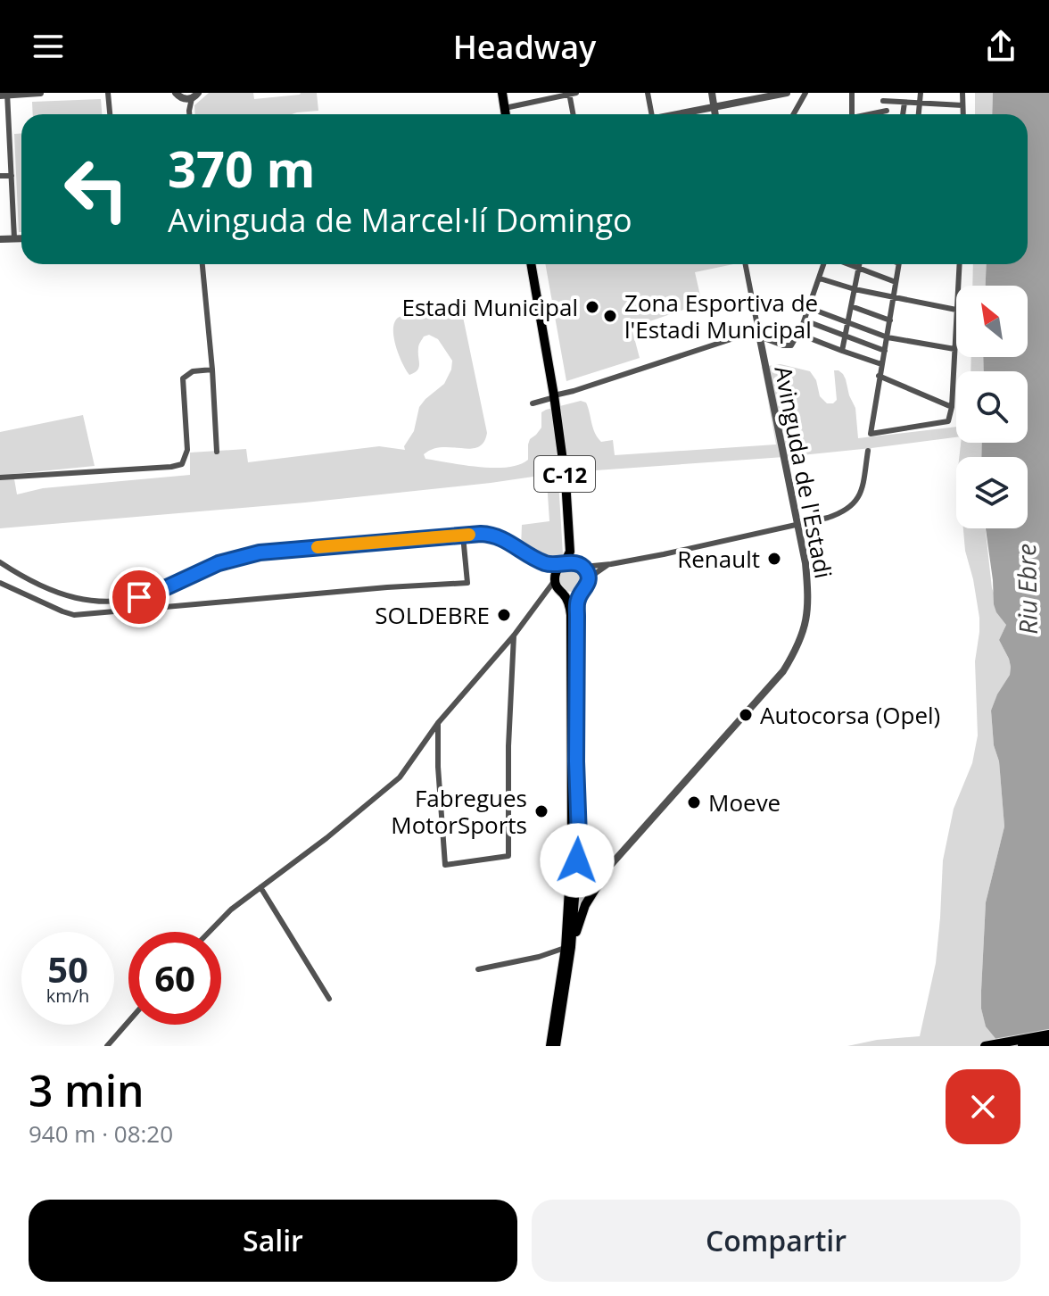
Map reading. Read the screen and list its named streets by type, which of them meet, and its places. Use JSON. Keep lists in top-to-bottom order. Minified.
{"streets":{"main road":["C-12"],"street":["Avinguda de l'Estadi"]},"water":["Riu Ebre"],"places":["Estadi Municipal","Zona Esportiva de l'Estadi Municipal","Renault","SOLDEBRE","Autocorsa (Opel)","Moeve","Fabregues MotorSports"],"north":"top left","page":{"header":"Headway","turn":["370 m","Avinguda de Marcel·lí Domingo"],"speed":"50 km/h","limit":"60","heading":["3 min","940 m · 08:20"],"buttons":["Salir","Compartir"]}}
